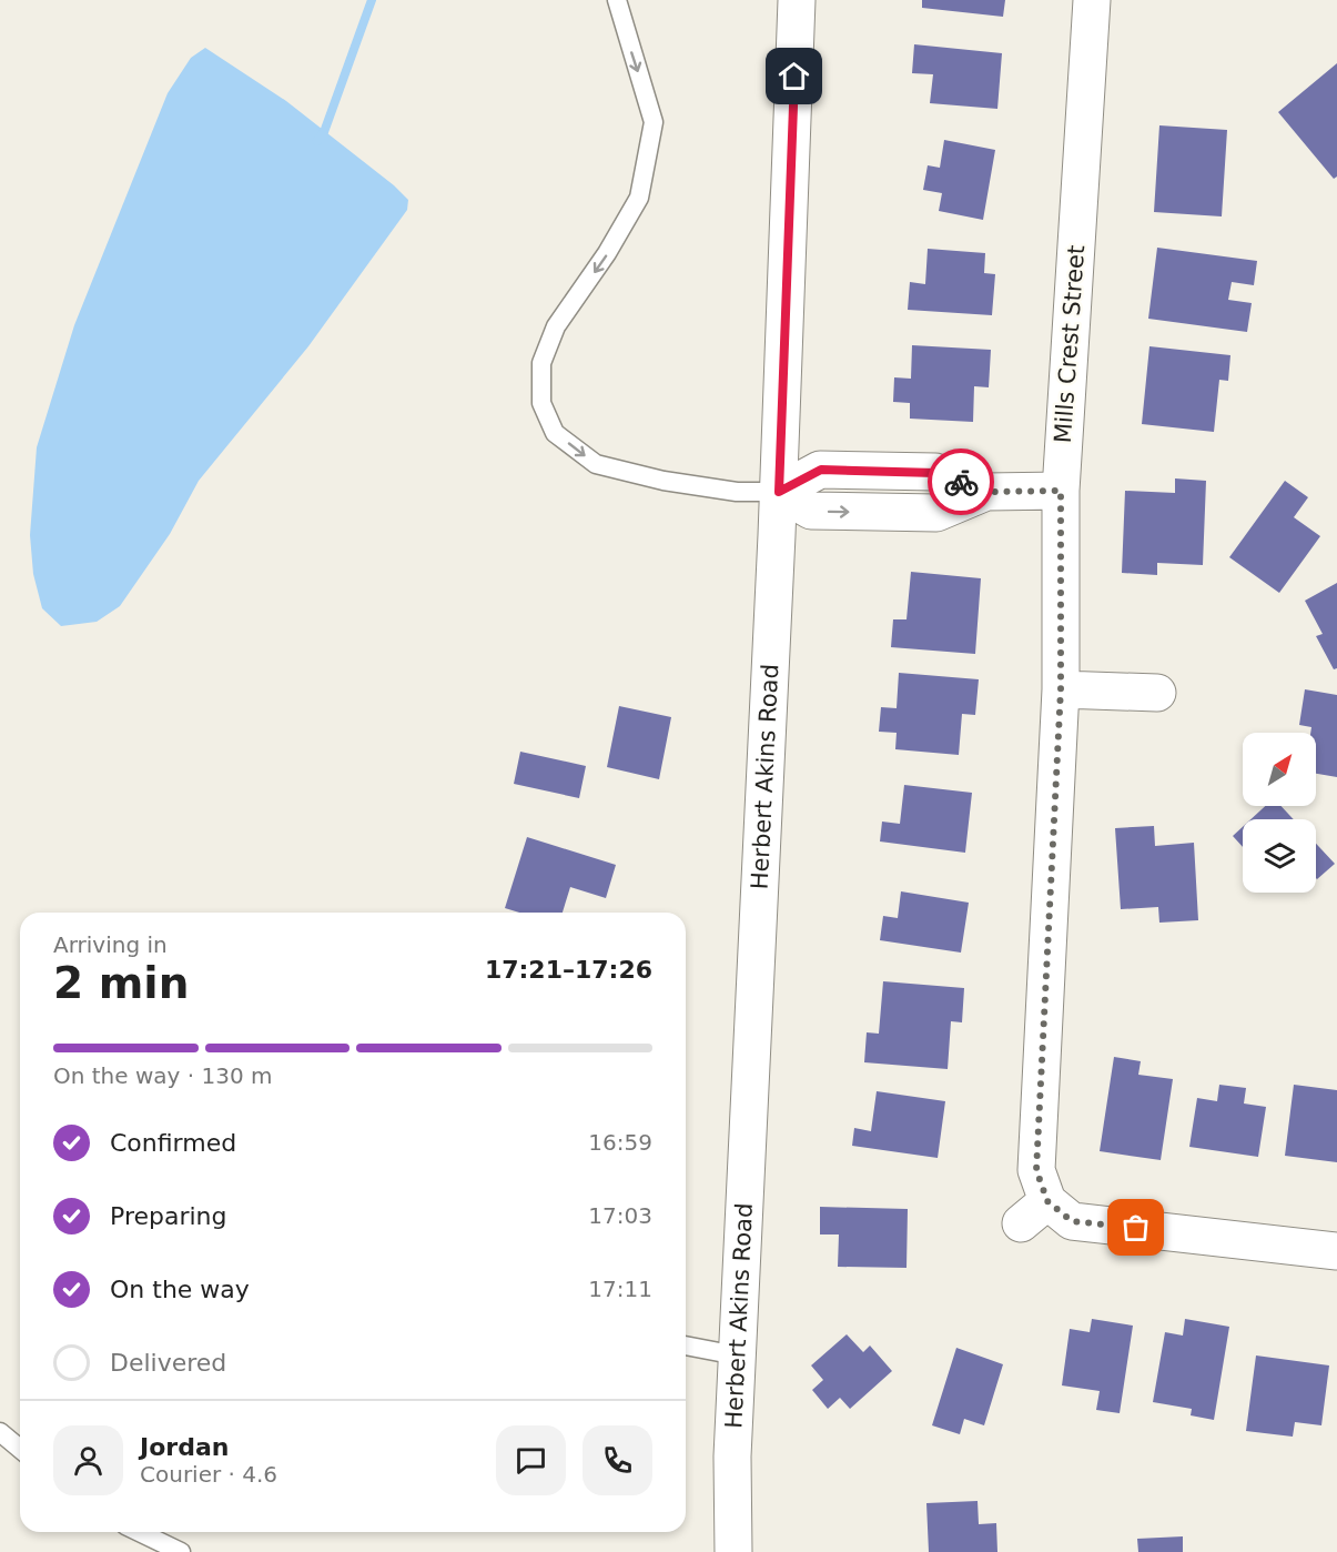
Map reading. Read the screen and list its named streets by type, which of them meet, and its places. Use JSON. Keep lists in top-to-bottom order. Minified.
{"streets":{"street":["Mills Crest Street","Herbert Akins Road"]},"north":"top right","page":{"heading":["2 min","Arriving in","17:21–17:26"],"panel":["Jordan","Courier · 4.6"],"bar":"On the way · 130 m","list":[["Confirmed","16:59"],["Preparing","17:03"],["On the way","17:11"],"Delivered"]}}
